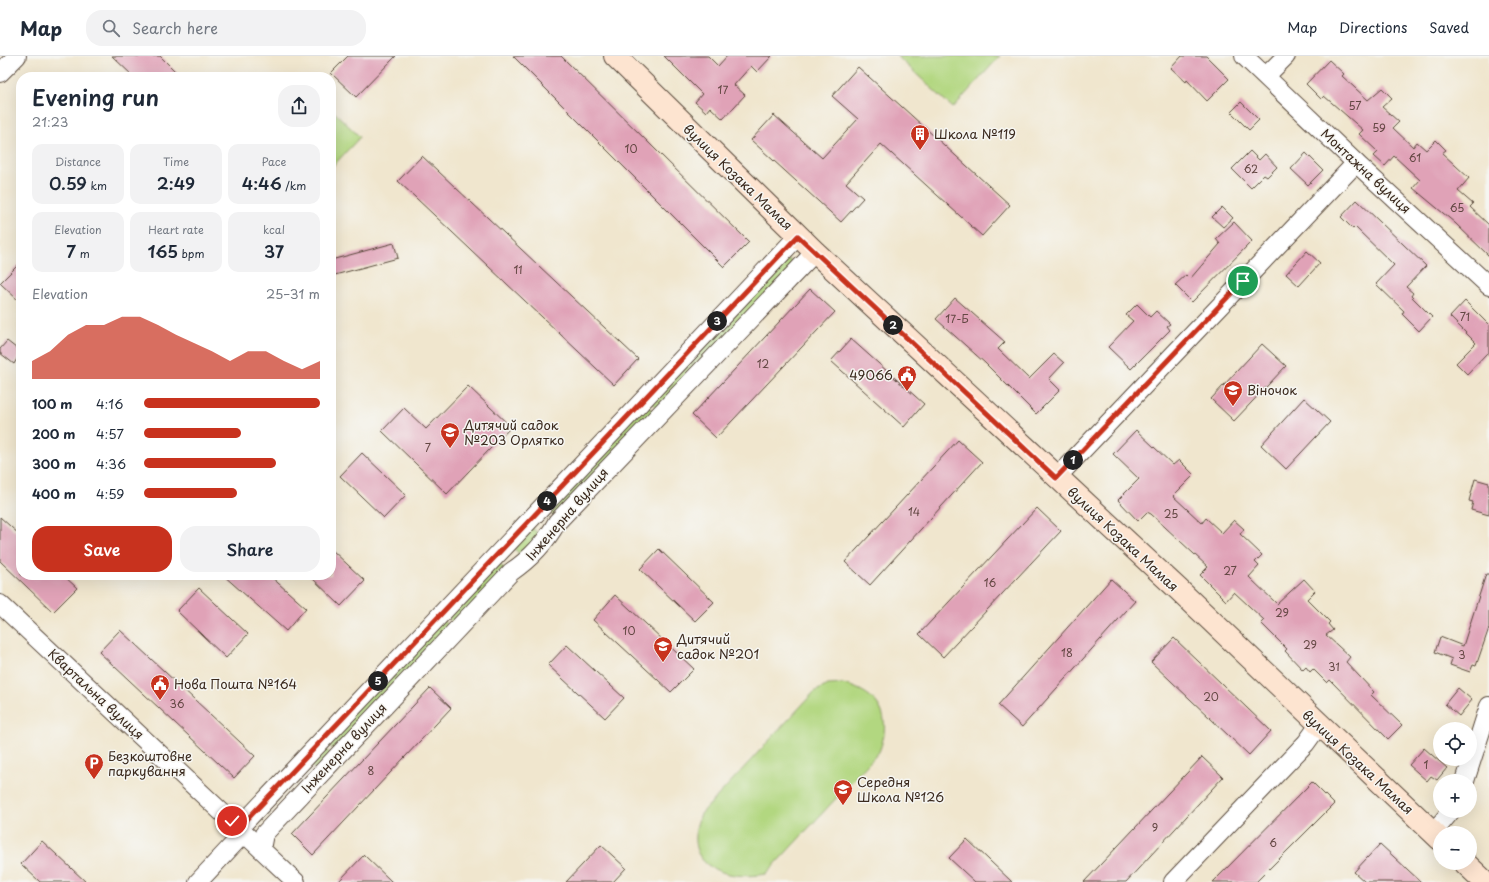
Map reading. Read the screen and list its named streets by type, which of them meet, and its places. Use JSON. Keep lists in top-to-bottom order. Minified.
{"streets":{"street":["Монтажна вулиця","вулиця Козака Мамая","Інженерна вулиця","Квартальна вулиця"]},"crossings":[["вулиця Козака Мамая","Інженерна вулиця"],["Інженерна вулиця","Квартальна вулиця"]],"places":{"building":["Школа №119"],"public building":["49066","Нова Пошта №164"],"school or university":["Віночок","Дитячий садок №203 Орлятко","Дитячий садок №201","Середня Школа №126"],"parking":["Безкоштовне паркування"]},"house_numbers":["17","57","59","10","61","62","65","11","71","17-Б","12","7","14","25","27","16","29","10","29","18","3","31","20","36","1","8","9","6"],"page":{"header":"Map","search":"Search here","nav":["Map","Directions","Saved"],"heading":["Evening run","21:23"],"stats":[["Distance","0.59 km"],["Time","2:49"],["Pace","4:46 /km"],["Elevation","7 m"],["Heart rate","165 bpm"],["kcal","37"]],"chart":["Elevation","25–31 m"],"pins":["3","2","1","4","5"],"list":[{"name":"100 m","note":"4:16"},{"name":"200 m","note":"4:57"},{"name":"300 m","note":"4:36"},{"name":"400 m","note":"4:59"}],"buttons":["Save","Share"],"map_buttons":["+","−"]}}
